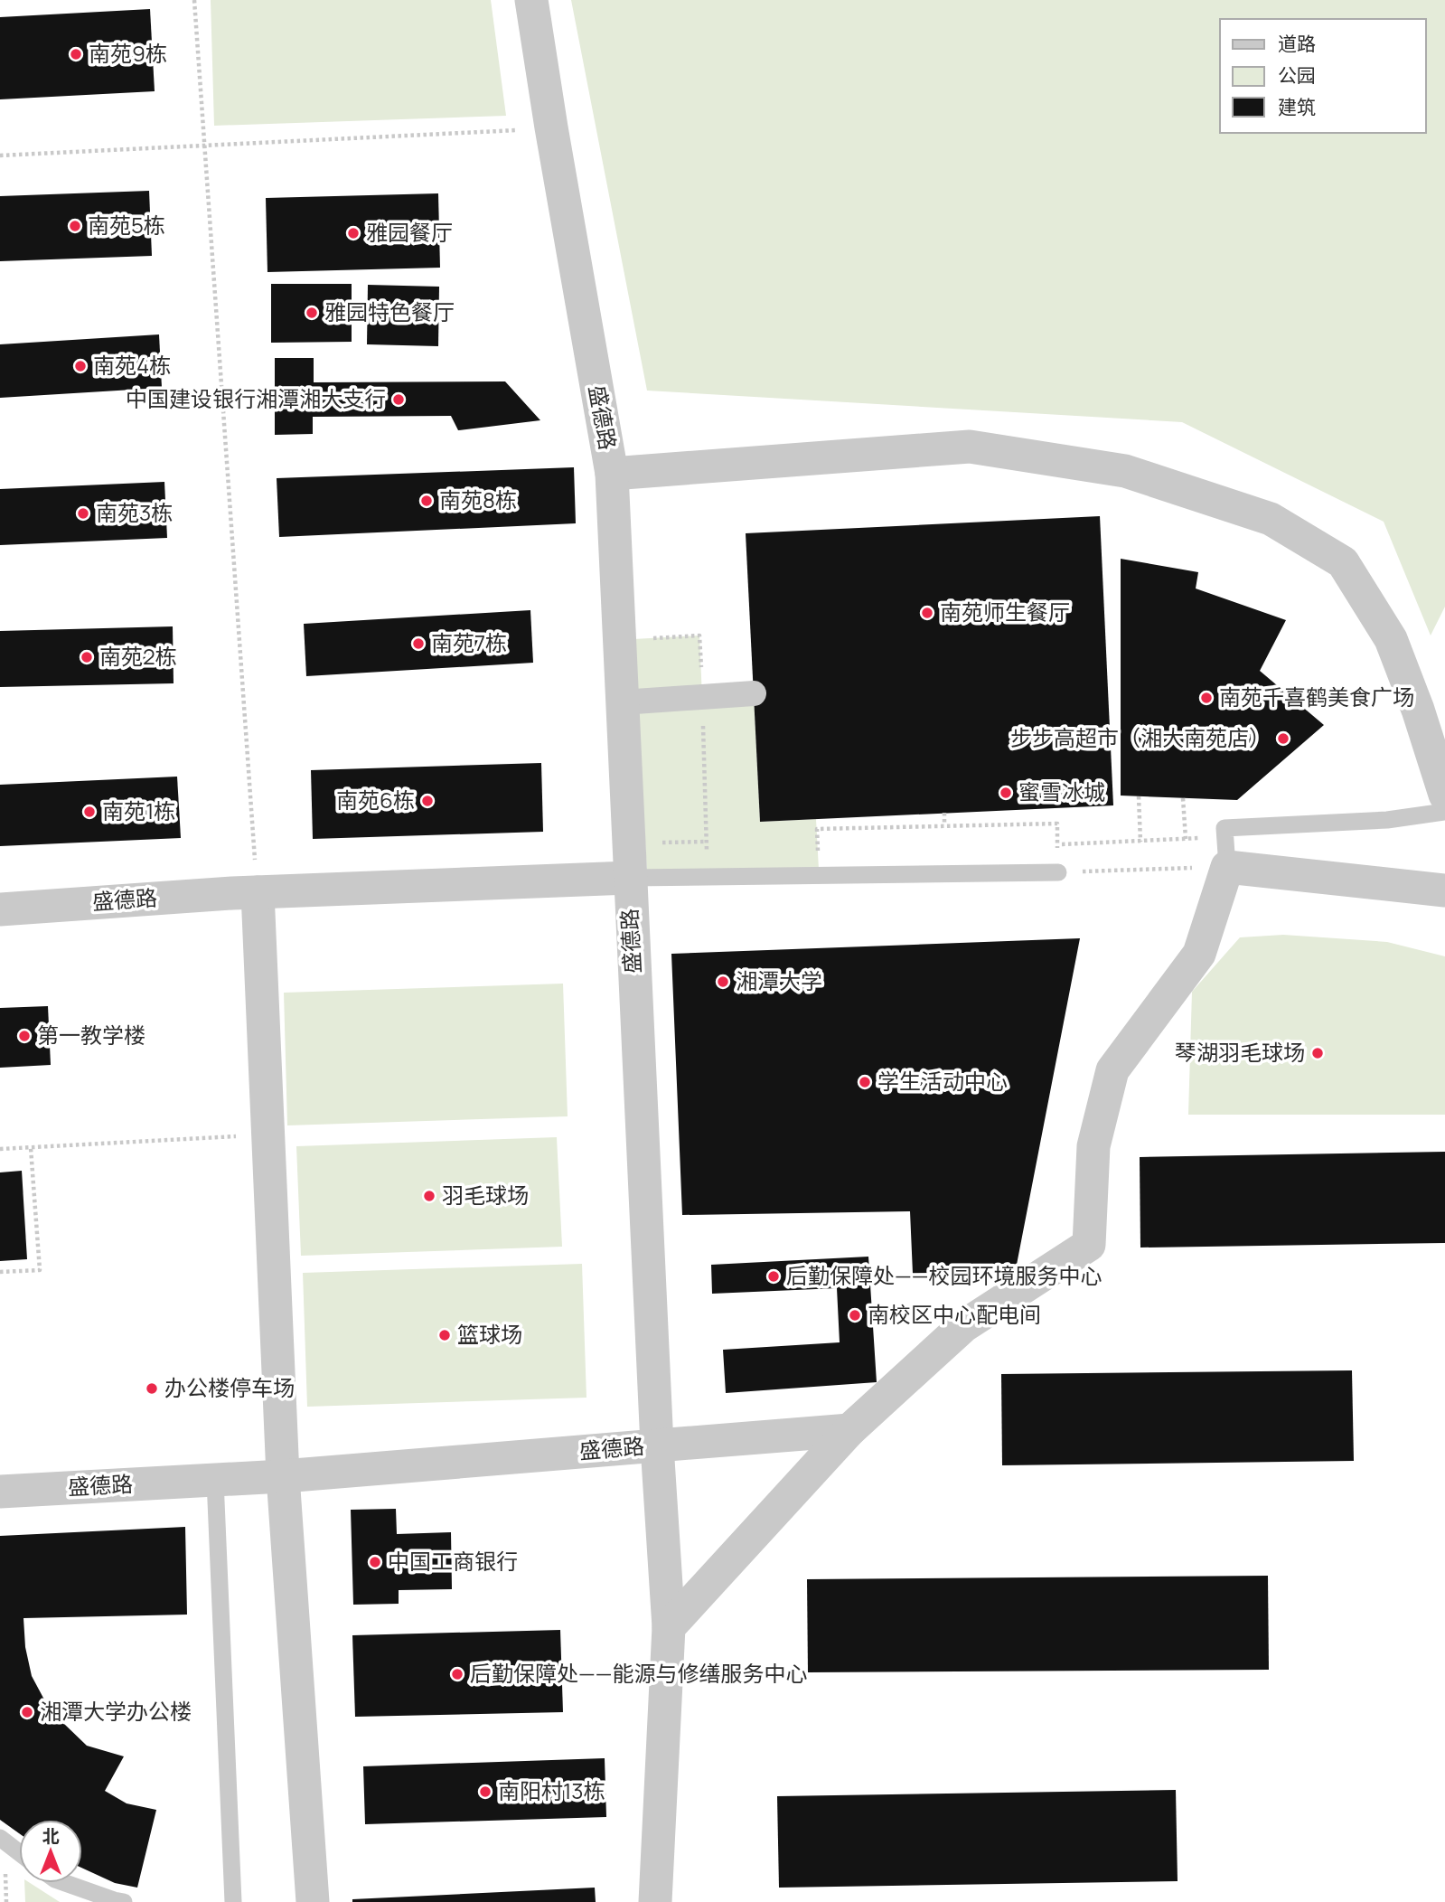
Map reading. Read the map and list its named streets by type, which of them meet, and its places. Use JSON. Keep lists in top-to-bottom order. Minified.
{"streets":{"street":["盛德路"]},"places":["南苑9栋","南苑5栋","雅园餐厅","雅园特色餐厅","南苑4栋","中国建设银行湘潭湘大支行","南苑8栋","南苑3栋","南苑师生餐厅","南苑7栋","南苑2栋","南苑千喜鹤美食广场","步步高超市（湘大南苑店）","蜜雪冰城","南苑6栋","南苑1栋","湘潭大学","第一教学楼","琴湖羽毛球场","学生活动中心","羽毛球场","后勤保障处——校园环境服务中心","南校区中心配电间","篮球场","办公楼停车场","中国工商银行","后勤保障处——能源与修缮服务中心","湘潭大学办公楼","南阳村13栋"],"legend":["道路","公园","建筑"],"north":"top"}
